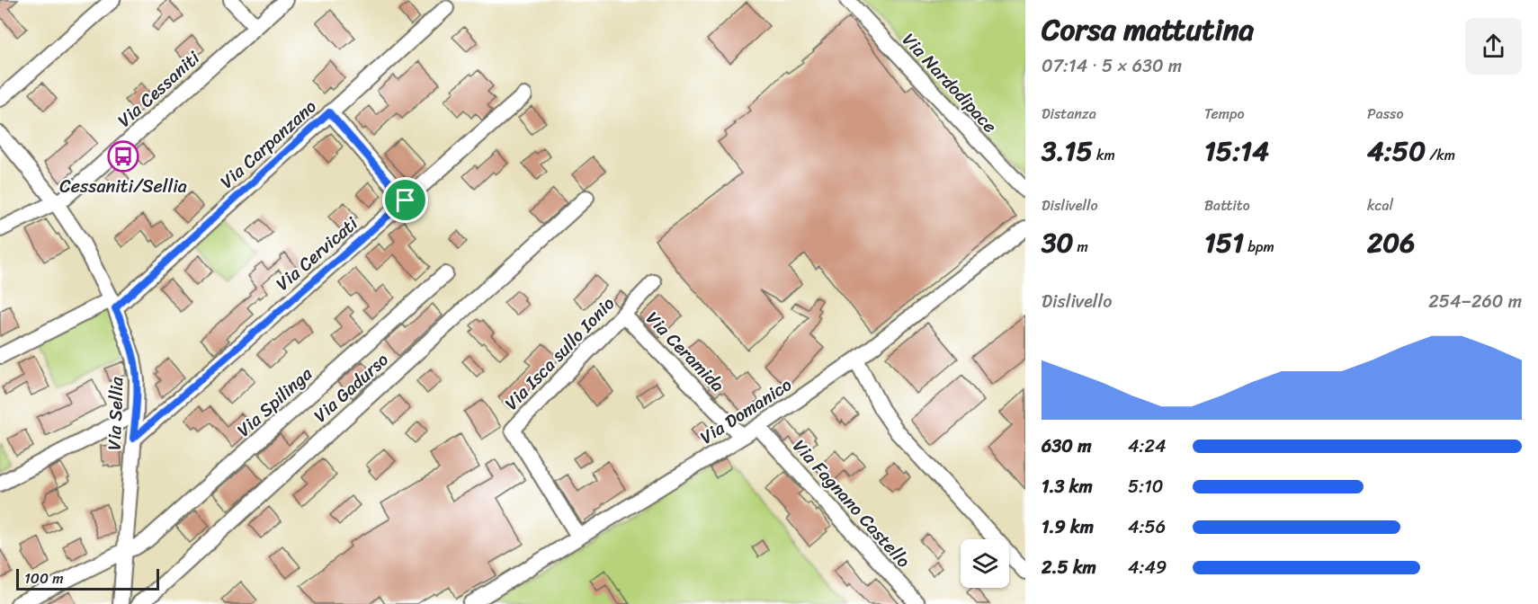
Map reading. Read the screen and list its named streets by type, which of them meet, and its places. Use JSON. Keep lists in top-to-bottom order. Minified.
{"streets":{"street":["Via Nardodipace","Via Cessaniti","Via Carpanzano","Via Cervicati","Via Ceramida","Via Isca sullo Ionio","Via Gadurso","Via Spilinga","Via Domanico","Via Sellia","Via Fagnano Castello"]},"crossings":[["Via Cessaniti","Via Sellia"],["Via Carpanzano","Via Sellia"],["Via Cervicati","Via Sellia"],["Via Ceramida","Via Isca sullo Ionio"],["Via Ceramida","Via Domanico"],["Via Isca sullo Ionio","Via Domanico"],["Via Spilinga","Via Sellia"],["Via Domanico","Via Fagnano Castello"]],"places":{"bus stop":["Cessaniti/Sellia"]},"scale_bar":"100 m","page":{"heading":["Corsa mattutina","07:14 · 5 × 630 m"],"stats":[["Distanza","3.15 km"],["Tempo","15:14"],["Passo","4:50 /km"],["Dislivello","30 m"],["Battito","151 bpm"],["kcal","206"]],"chart":["Dislivello","254–260 m"],"list":[{"name":"630 m","note":"4:24"},{"name":"1.3 km","note":"5:10"},{"name":"1.9 km","note":"4:56"},{"name":"2.5 km","note":"4:49"}],"scale":"100 m"}}
